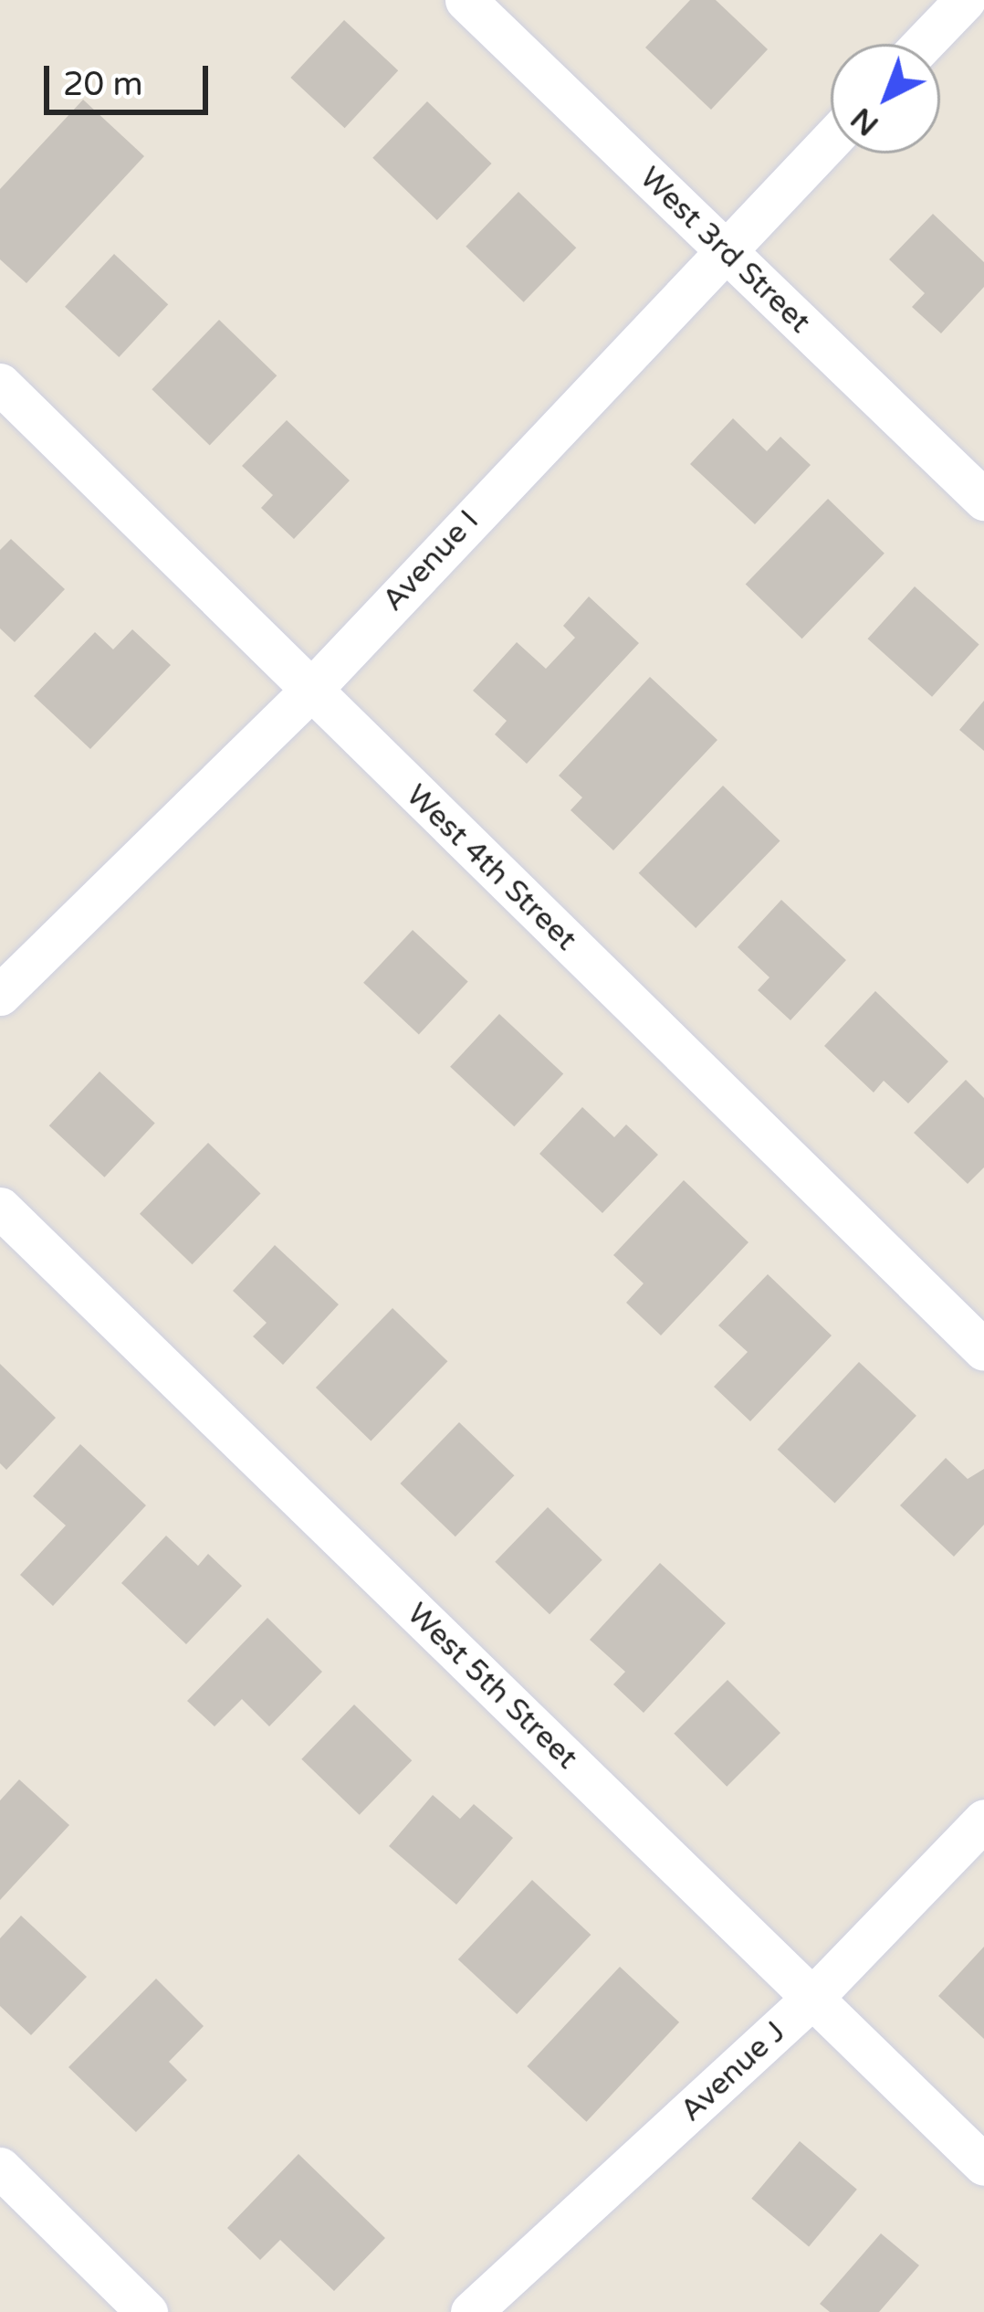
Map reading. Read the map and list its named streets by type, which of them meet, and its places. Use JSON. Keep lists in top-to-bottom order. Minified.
{"streets":{"street":["West 3rd Street","Avenue I","West 4th Street","West 5th Street","Avenue J"]},"crossings":[["West 3rd Street","Avenue I"],["Avenue I","West 4th Street"],["West 5th Street","Avenue J"]],"scale_bar":"20 m","north":"bottom left"}
